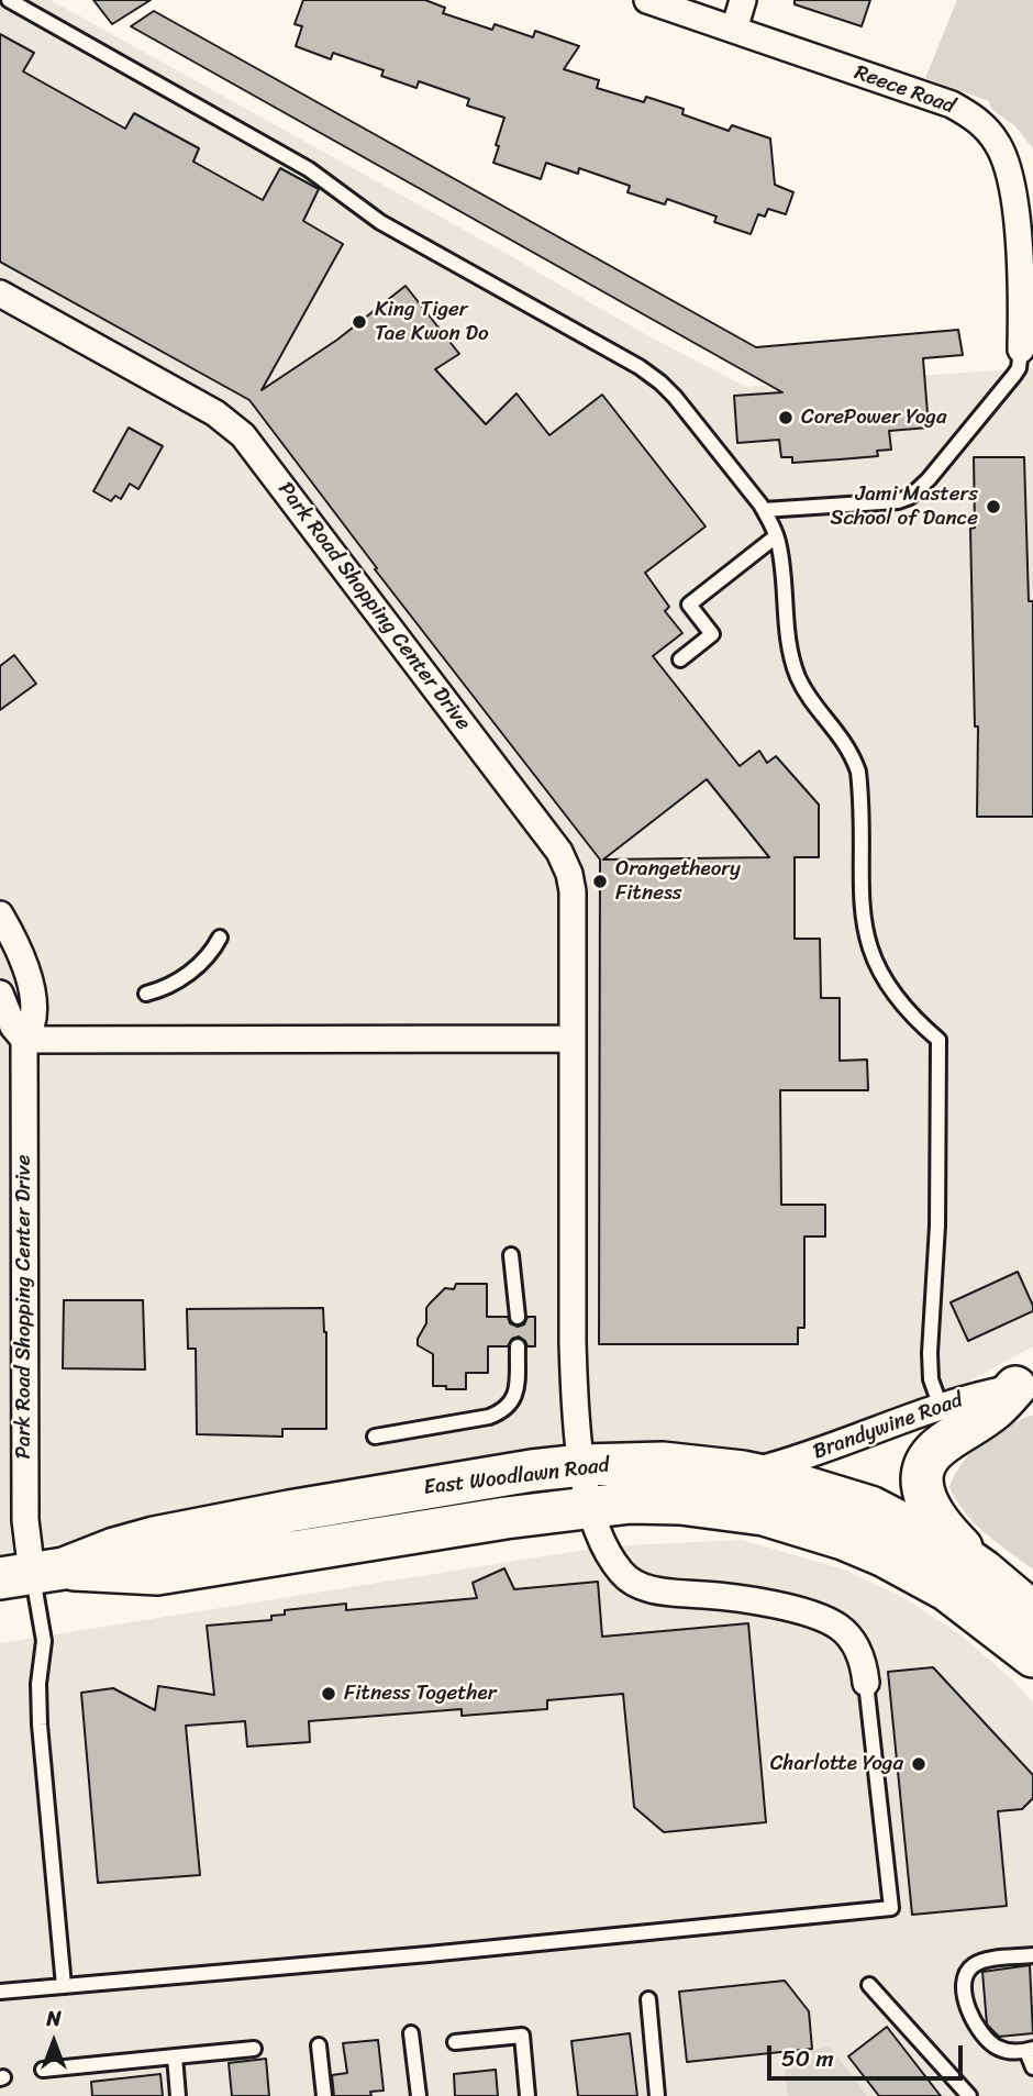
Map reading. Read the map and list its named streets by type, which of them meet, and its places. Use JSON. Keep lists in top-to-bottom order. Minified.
{"streets":{"main road":["East Woodlawn Road"],"street":["Reece Road","Park Road Shopping Center Drive","Brandywine Road"]},"crossings":[["Park Road Shopping Center Drive","East Woodlawn Road"],["Brandywine Road","East Woodlawn Road"]],"places":["King Tiger Tae Kwon Do","CorePower Yoga","Jami Masters School of Dance","Orangetheory Fitness","Fitness Together","Charlotte Yoga"],"scale_bar":"50 m","north":"top"}
